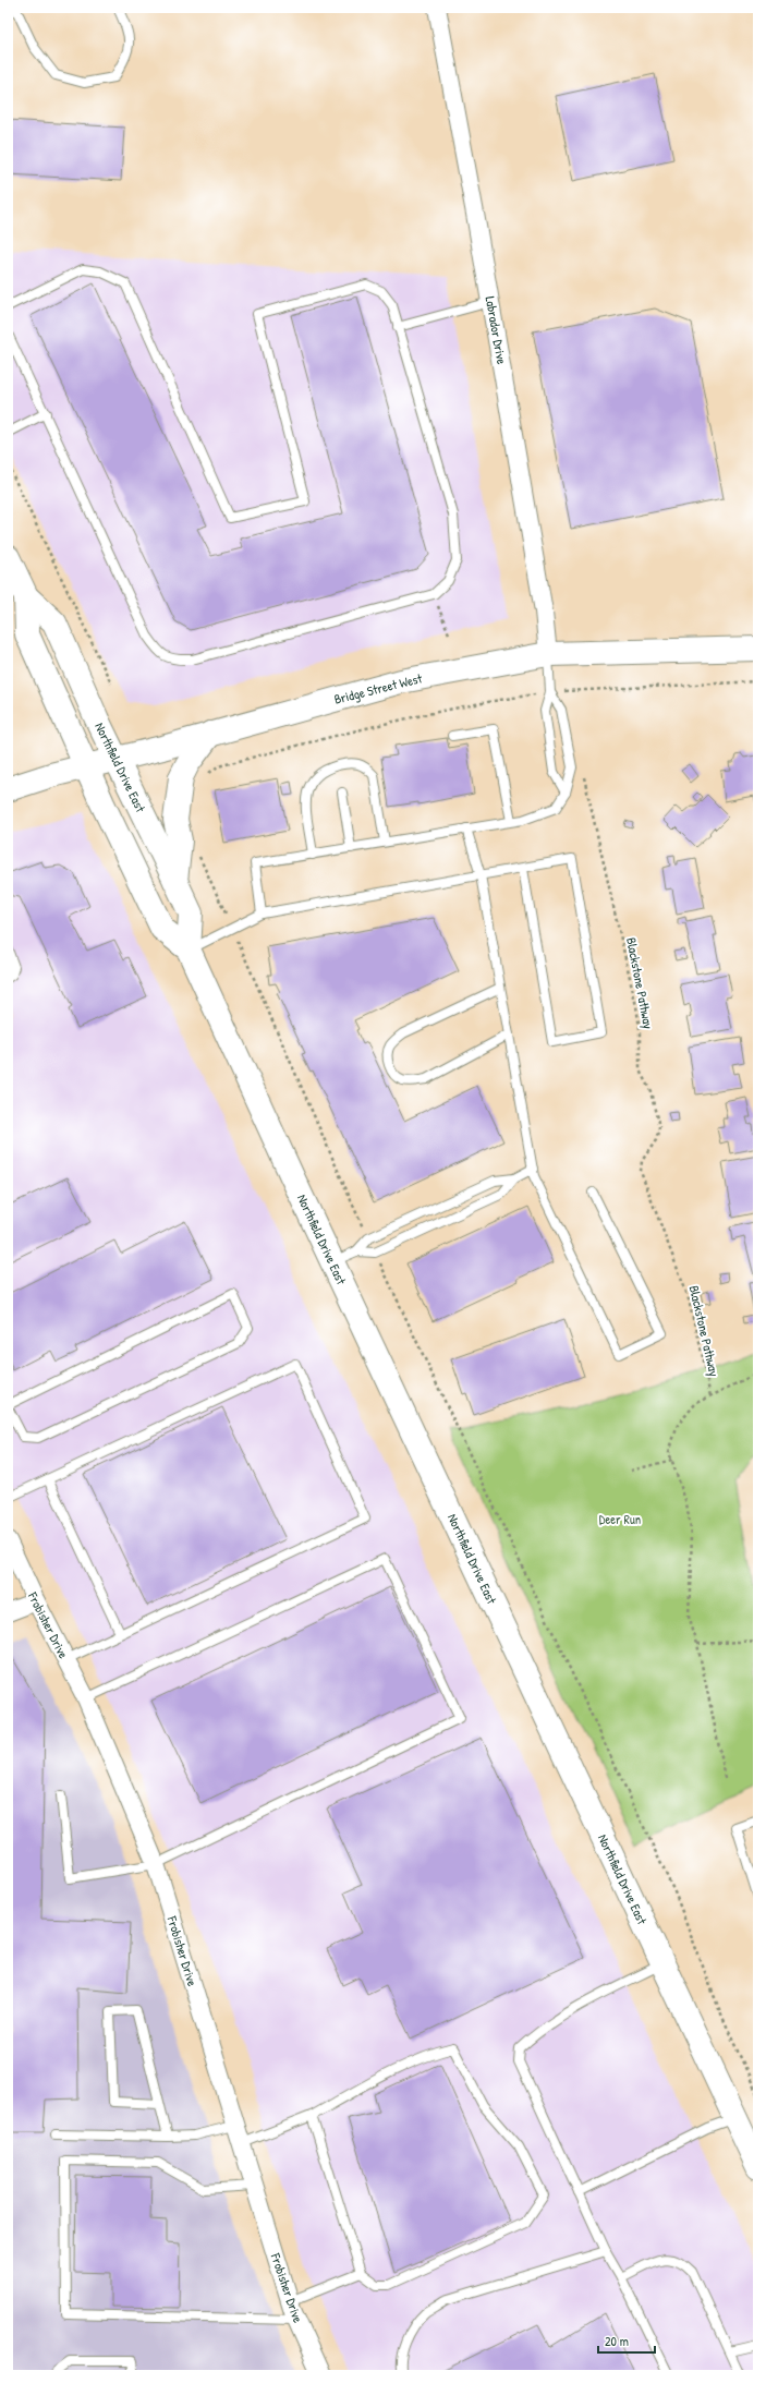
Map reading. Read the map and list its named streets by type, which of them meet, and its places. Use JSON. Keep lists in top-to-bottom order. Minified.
{"streets":{"main road":["Bridge Street West","Northfield Drive East"],"street":["Labrador Drive","Frobisher Drive"],"path":["Blackstone Pathway"]},"crossings":[["Labrador Drive","Bridge Street West"],["Bridge Street West","Northfield Drive East"]],"parks":["Deer Run"],"scale_bar":"20 m"}
